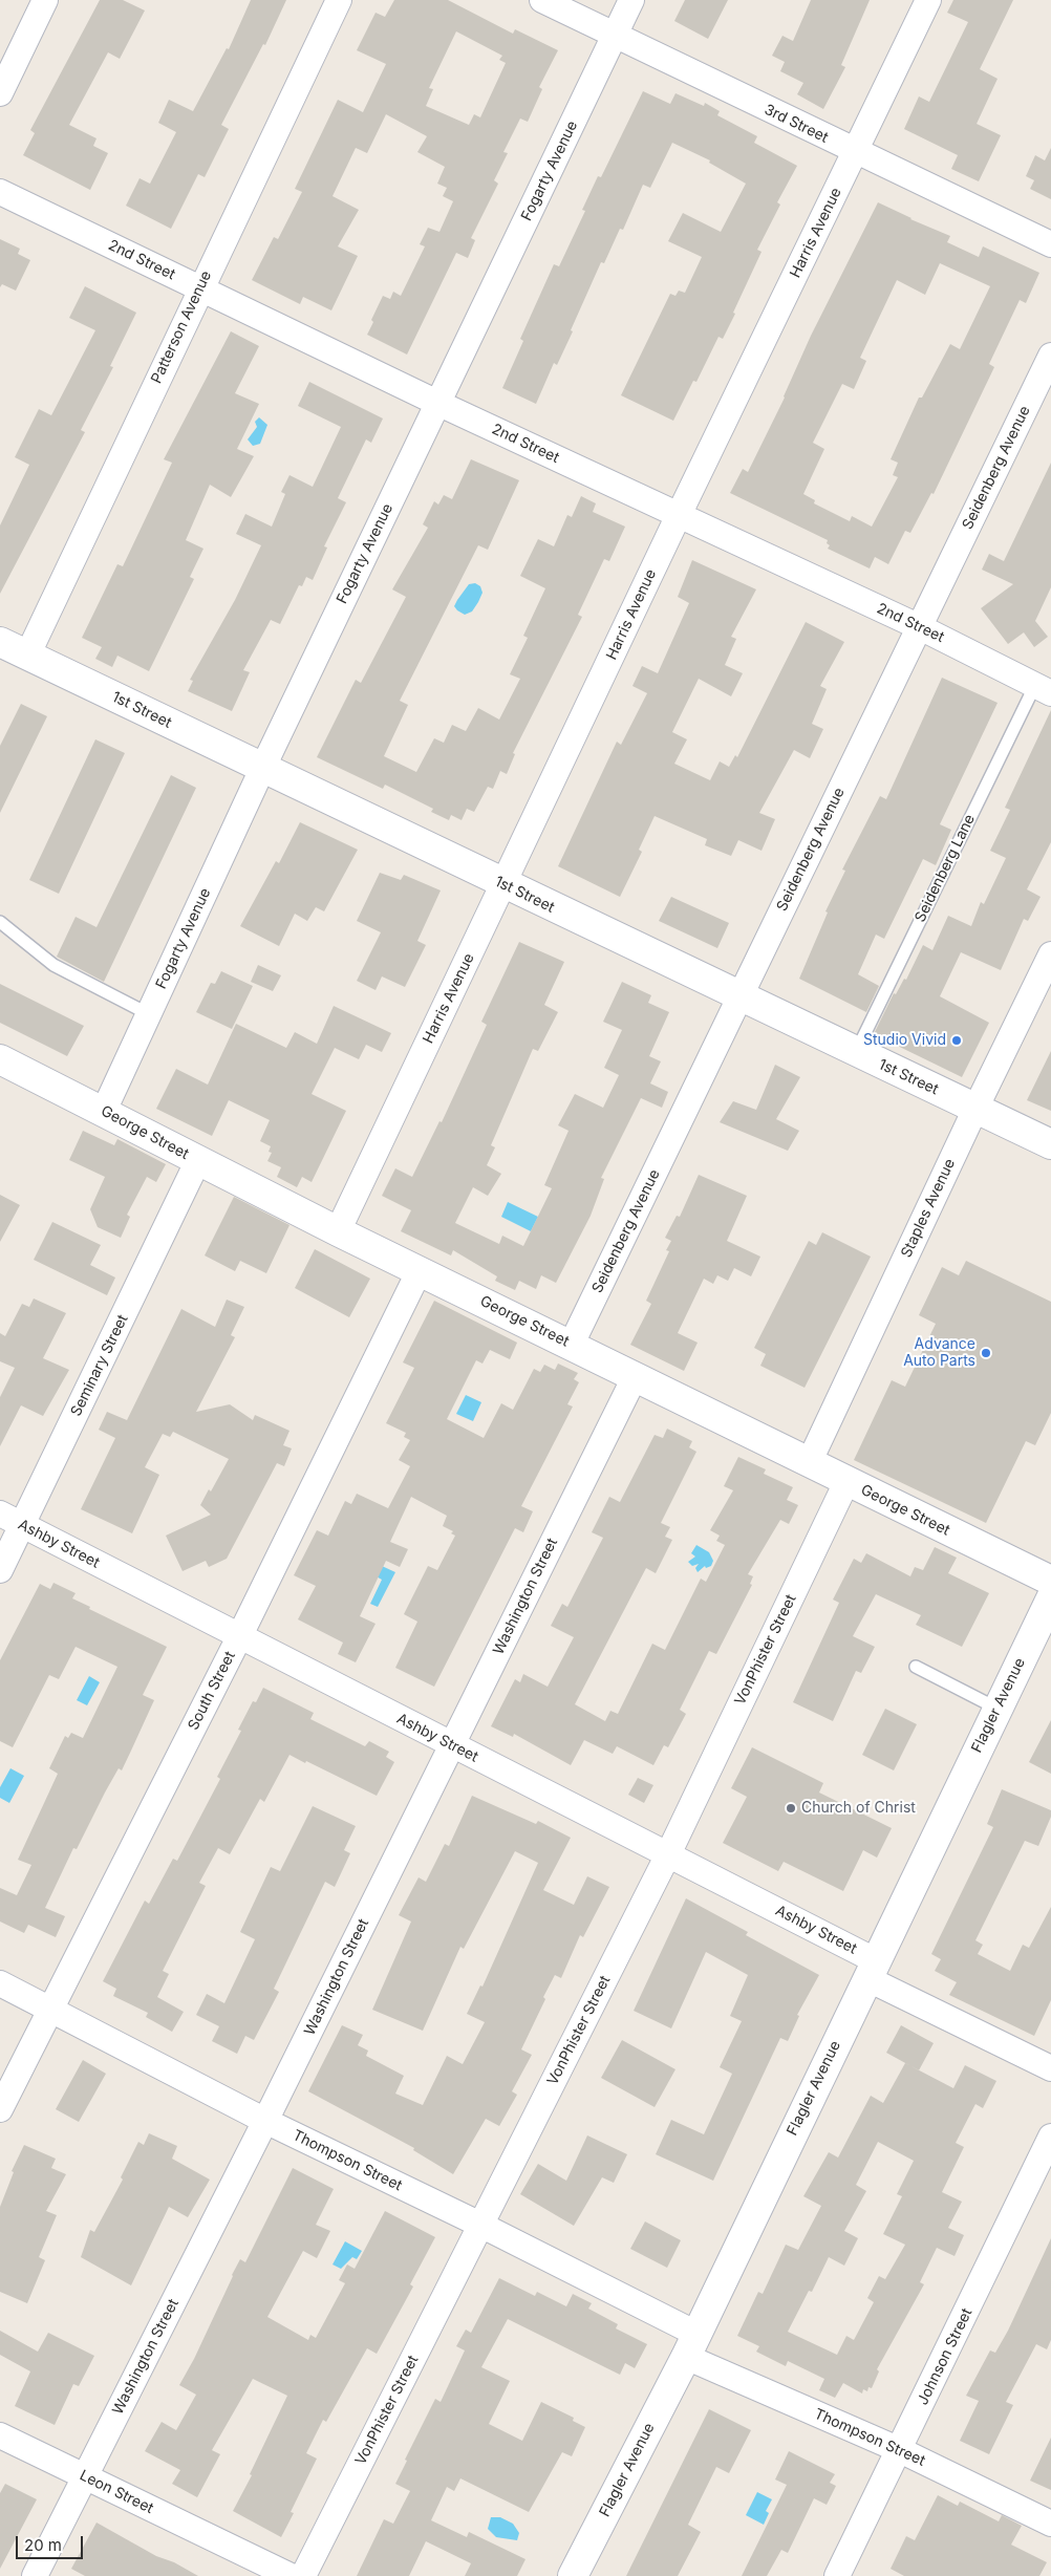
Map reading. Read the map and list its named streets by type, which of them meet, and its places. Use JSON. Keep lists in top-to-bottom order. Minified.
{"streets":{"street":["3rd Street","Fogarty Avenue","Harris Avenue","2nd Street","Patterson Avenue","Seidenberg Avenue","1st Street","George Street","Staples Avenue","Seminary Street","Ashby Street","Washington Street","VonPhister Street","South Street","Flagler Avenue","Thompson Street","Johnson Street","Leon Street"],"lane":["Seidenberg Lane"]},"crossings":[["3rd Street","Fogarty Avenue"],["3rd Street","Harris Avenue"],["Fogarty Avenue","2nd Street"],["Fogarty Avenue","1st Street"],["Fogarty Avenue","George Street"],["Harris Avenue","2nd Street"],["Harris Avenue","1st Street"],["Harris Avenue","George Street"],["2nd Street","Patterson Avenue"],["2nd Street","Seidenberg Avenue"],["2nd Street","Seidenberg Lane"],["Patterson Avenue","1st Street"],["Seidenberg Avenue","1st Street"],["Seidenberg Avenue","George Street"],["1st Street","Seidenberg Lane"],["1st Street","Staples Avenue"],["George Street","Staples Avenue"],["George Street","Seminary Street"],["George Street","Washington Street"],["George Street","VonPhister Street"],["George Street","South Street"],["George Street","Flagler Avenue"],["Seminary Street","Ashby Street"],["Ashby Street","Washington Street"],["Ashby Street","VonPhister Street"],["Ashby Street","South Street"],["Ashby Street","Flagler Avenue"],["Washington Street","Thompson Street"],["Washington Street","Leon Street"],["VonPhister Street","Thompson Street"],["South Street","Thompson Street"],["Flagler Avenue","Thompson Street"],["Thompson Street","Johnson Street"]],"places":["Studio Vivid","Advance Auto Parts","Church of Christ"],"scale_bar":"20 m"}
